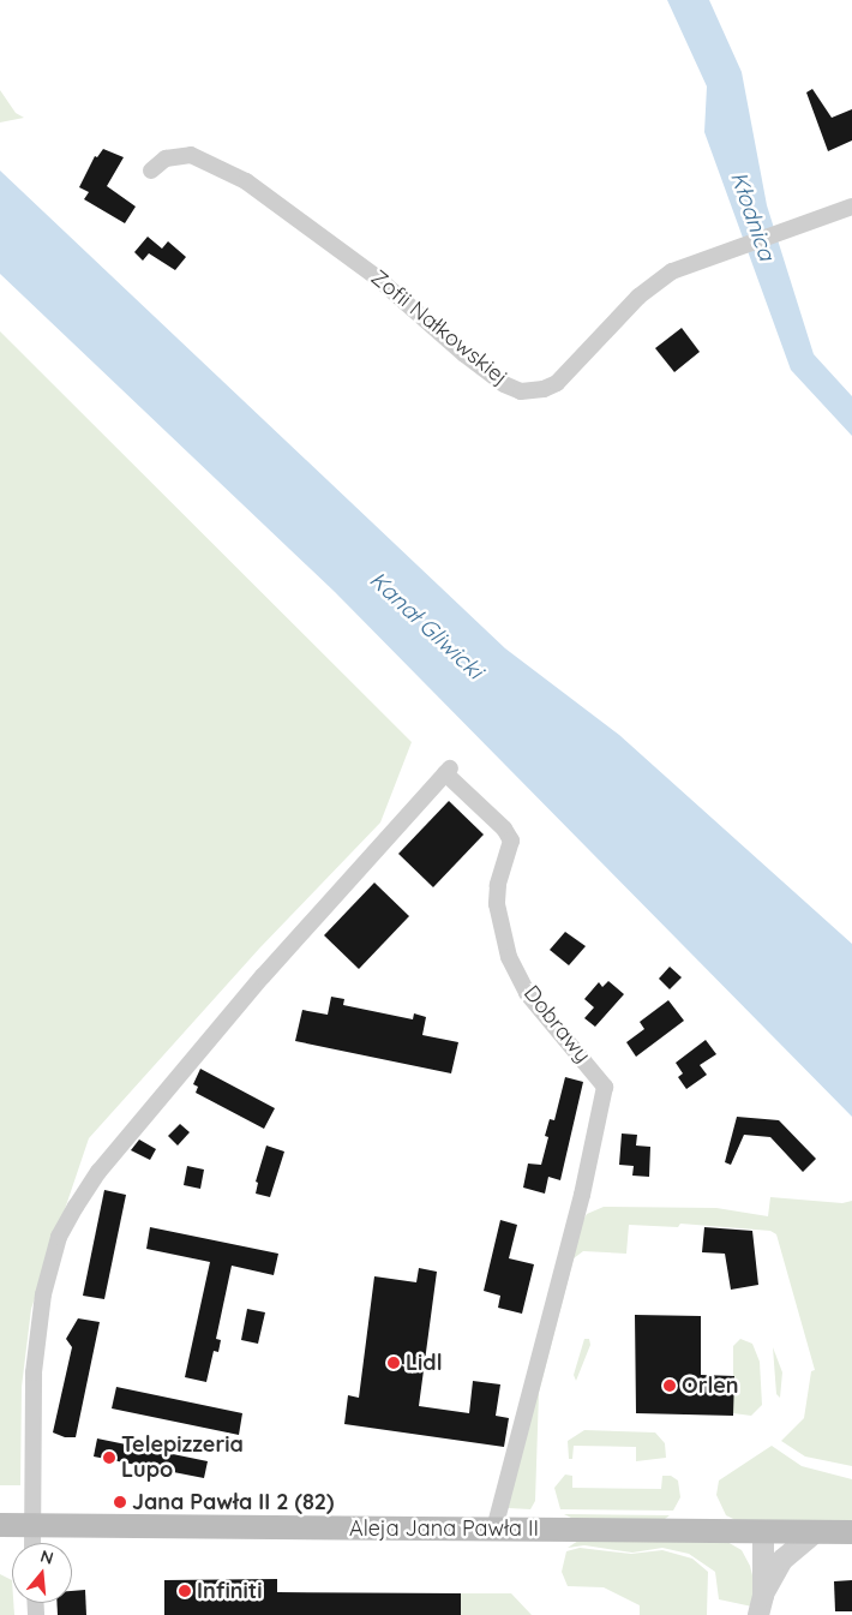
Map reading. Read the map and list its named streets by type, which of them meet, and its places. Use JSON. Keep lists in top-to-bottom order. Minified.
{"streets":{"main road":["Aleja Jana Pawła II"],"street":["Zofii Nałkowskiej","Dobrawy"]},"crossings":[["Dobrawy","Aleja Jana Pawła II"]],"water":["Kłodnica","Kanał Gliwicki"],"places":["Lidl","Orlen","Telepizzeria Lupo","Jana Pawła II 2 (82)","Infiniti"],"north":"top"}
